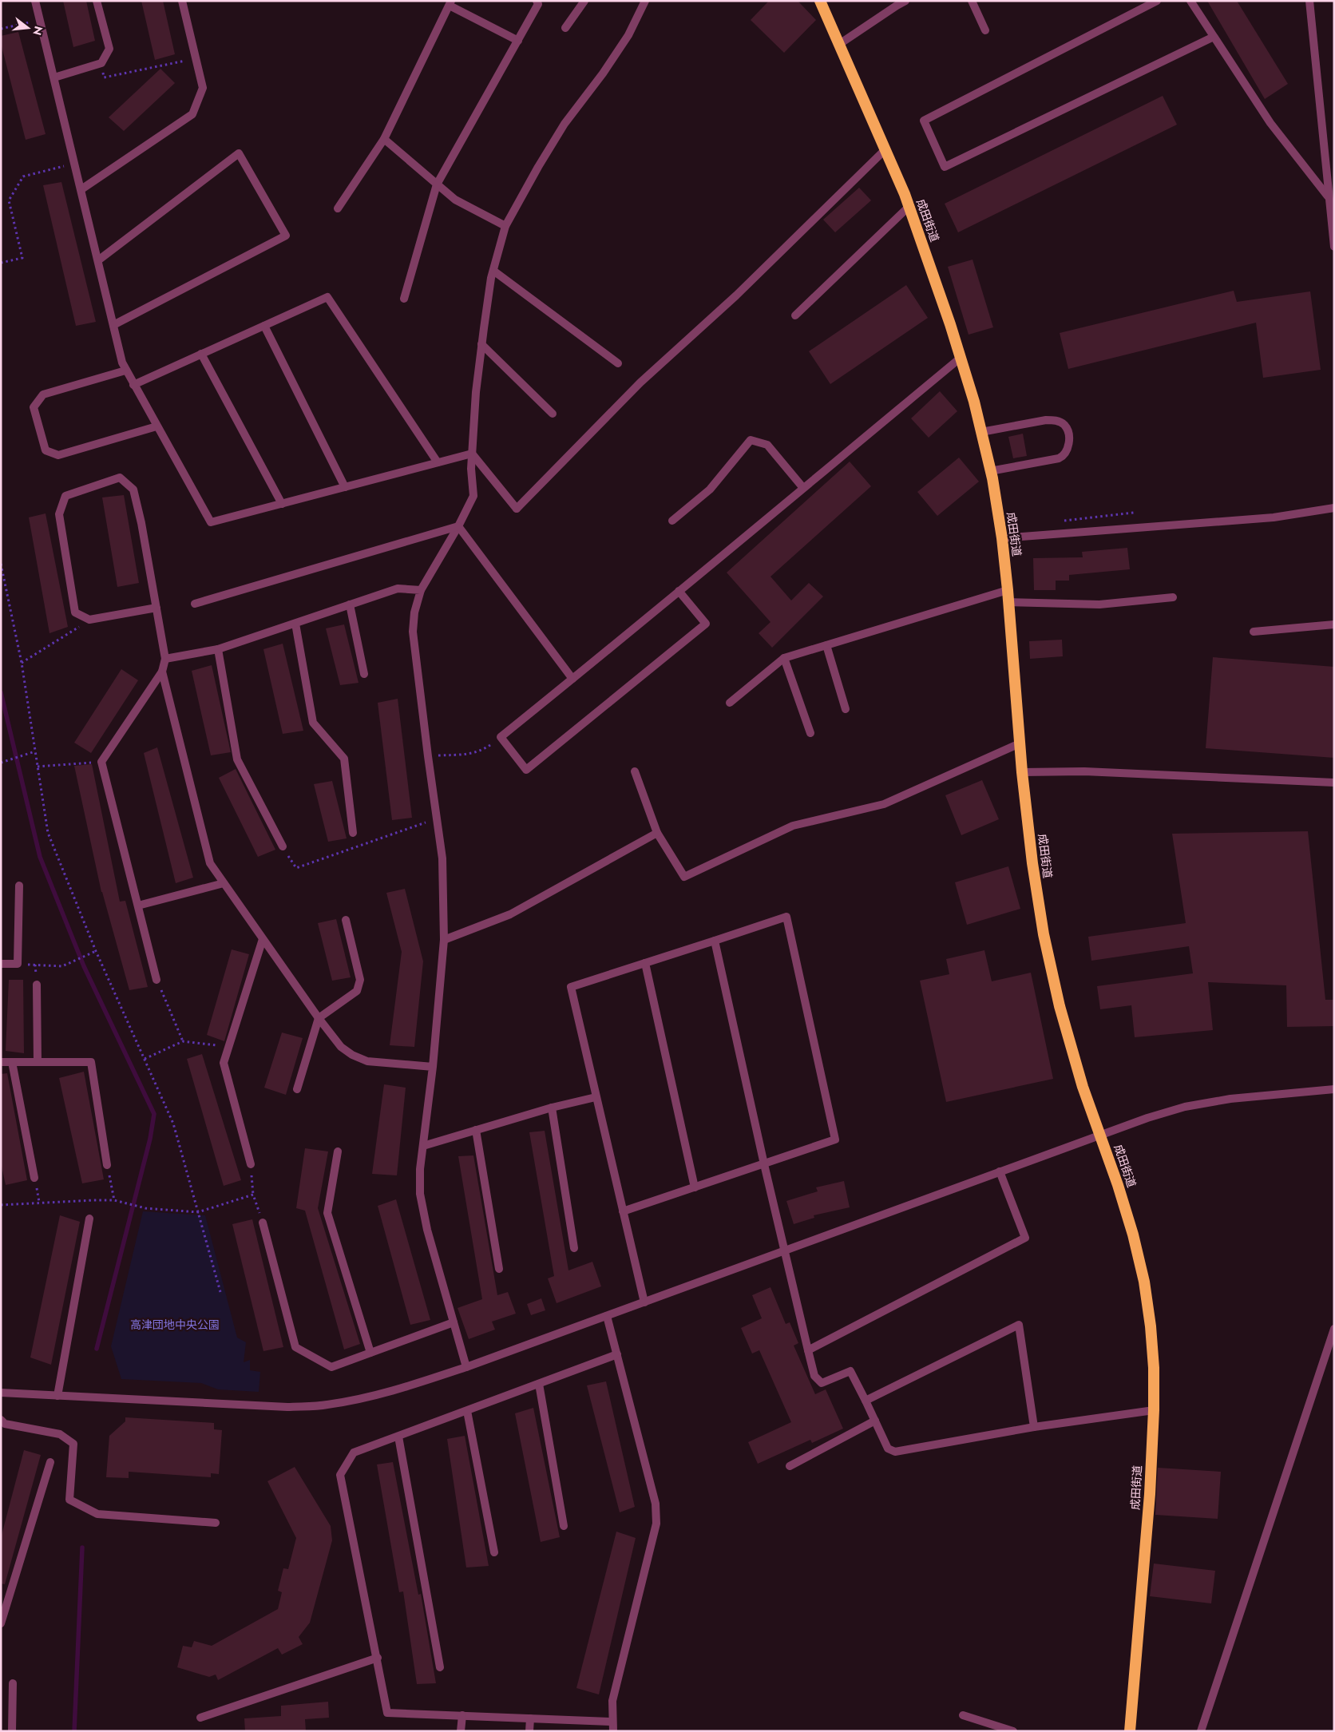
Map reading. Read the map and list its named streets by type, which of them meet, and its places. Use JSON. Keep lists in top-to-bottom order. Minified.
{"streets":{"highway":["成田街道"]},"parks":["高津団地中央公園"],"north":"right"}
